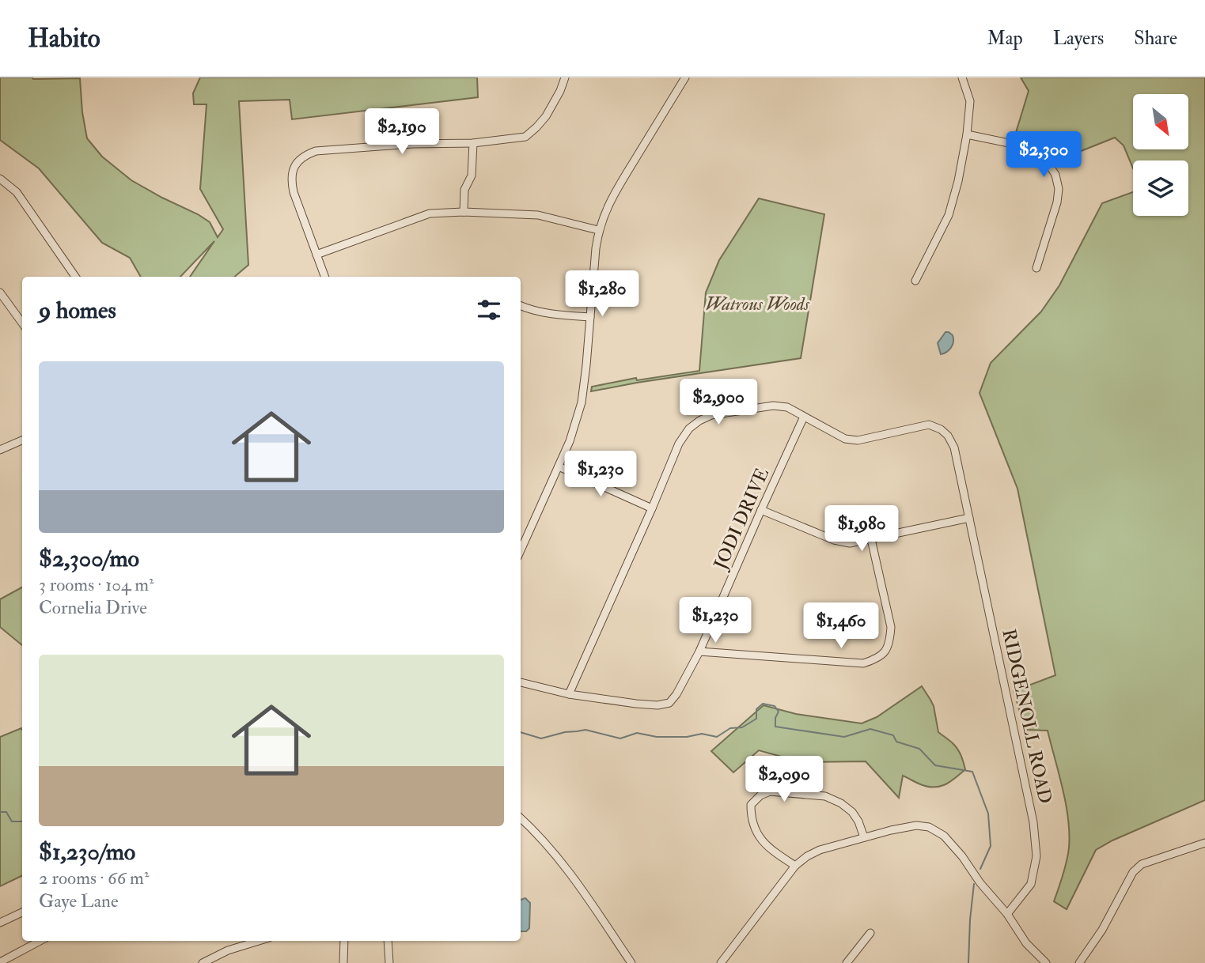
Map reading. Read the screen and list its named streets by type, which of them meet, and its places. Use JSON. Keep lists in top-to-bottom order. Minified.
{"streets":{"street":["JODI DRIVE","RIDGENOLL ROAD"]},"crossings":[["JODI DRIVE","RIDGENOLL ROAD"]],"parks":["Watrous Woods"],"north":"bottom right","page":{"header":"Habito","nav":["Map","Layers","Share"],"price":["$2,190","$2,300","$1,280","$2,900","$1,230","$1,980","$1,230","$1,460","$2,090"],"heading":"9 homes","list":[{"name":"$2,300/mo","note":"3 rooms · 104 m² · Cornelia Drive"},{"name":"$1,230/mo","note":"2 rooms · 66 m² · Gaye Lane"}]}}
